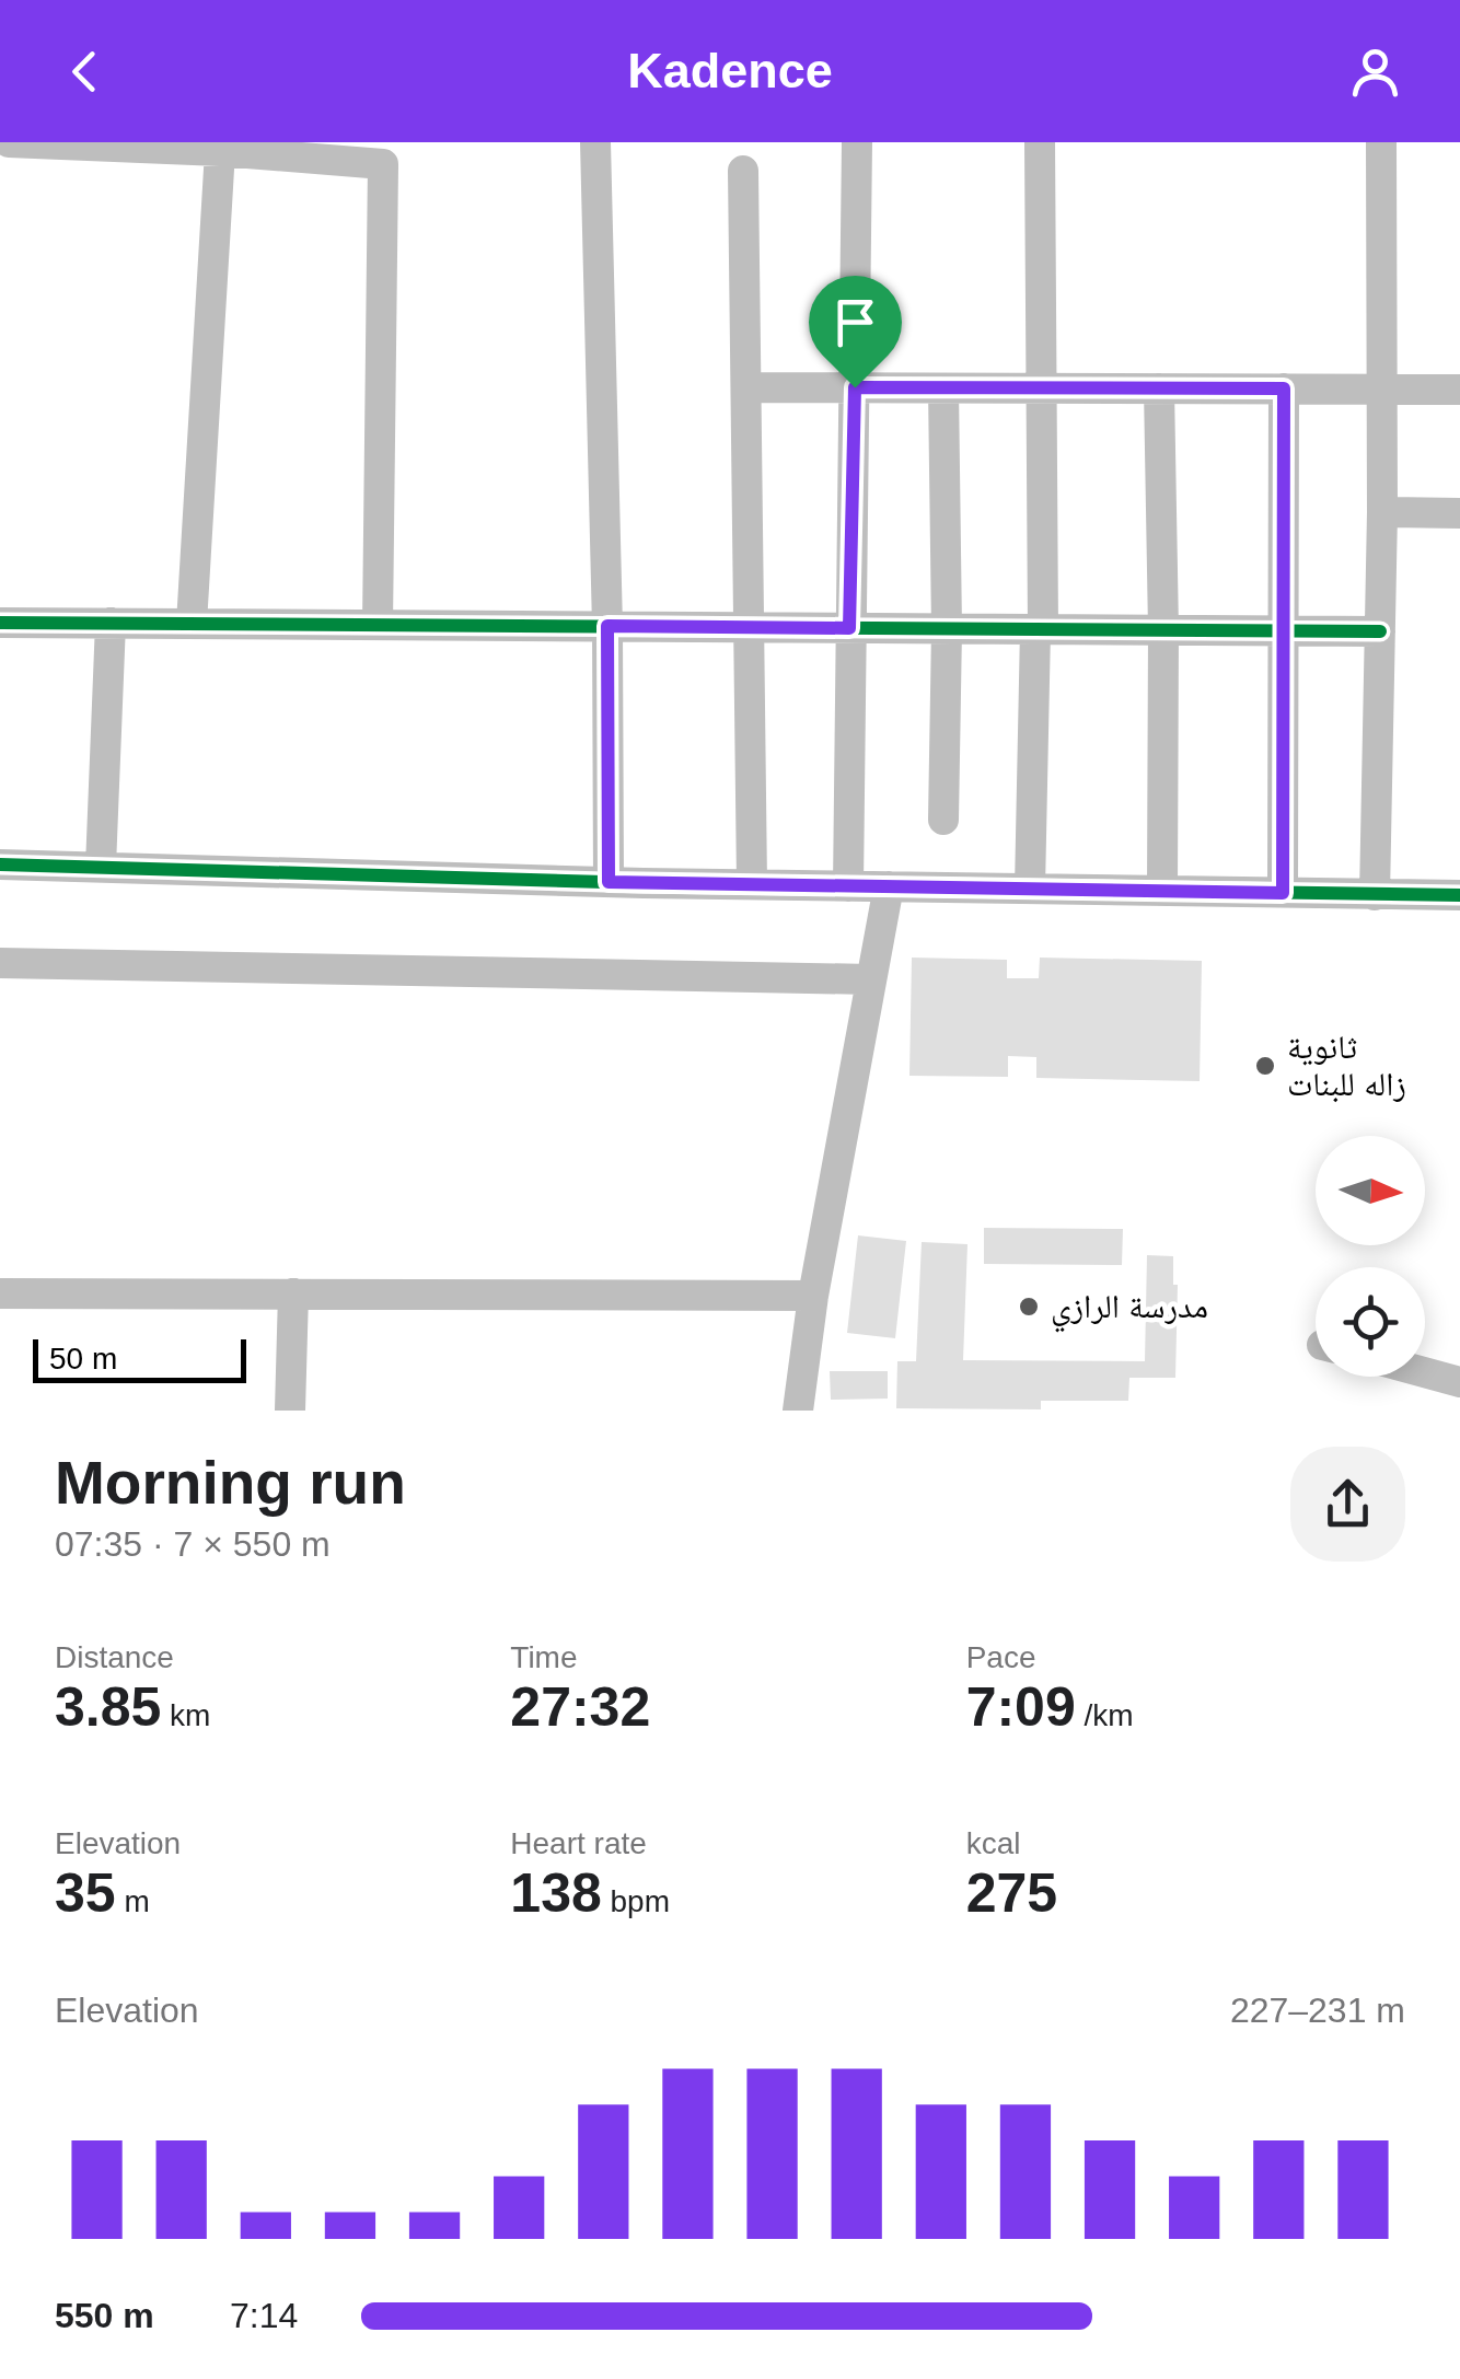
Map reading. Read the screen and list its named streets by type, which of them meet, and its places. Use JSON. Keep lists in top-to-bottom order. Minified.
{"places":["ثانوية زاله للبنات","مدرسة الرازي"],"scale_bar":"50 m","north":"right","page":{"header":"Kadence","scale":"50 m","heading":["Morning run","07:35 · 7 × 550 m"],"stats":[["Distance","3.85 km"],["Time","27:32"],["Pace","7:09 /km"],["Elevation","35 m"],["Heart rate","138 bpm"],["kcal","275"]],"chart":["Elevation","227–231 m"],"list":[{"name":"550 m","note":"7:14"}]}}
